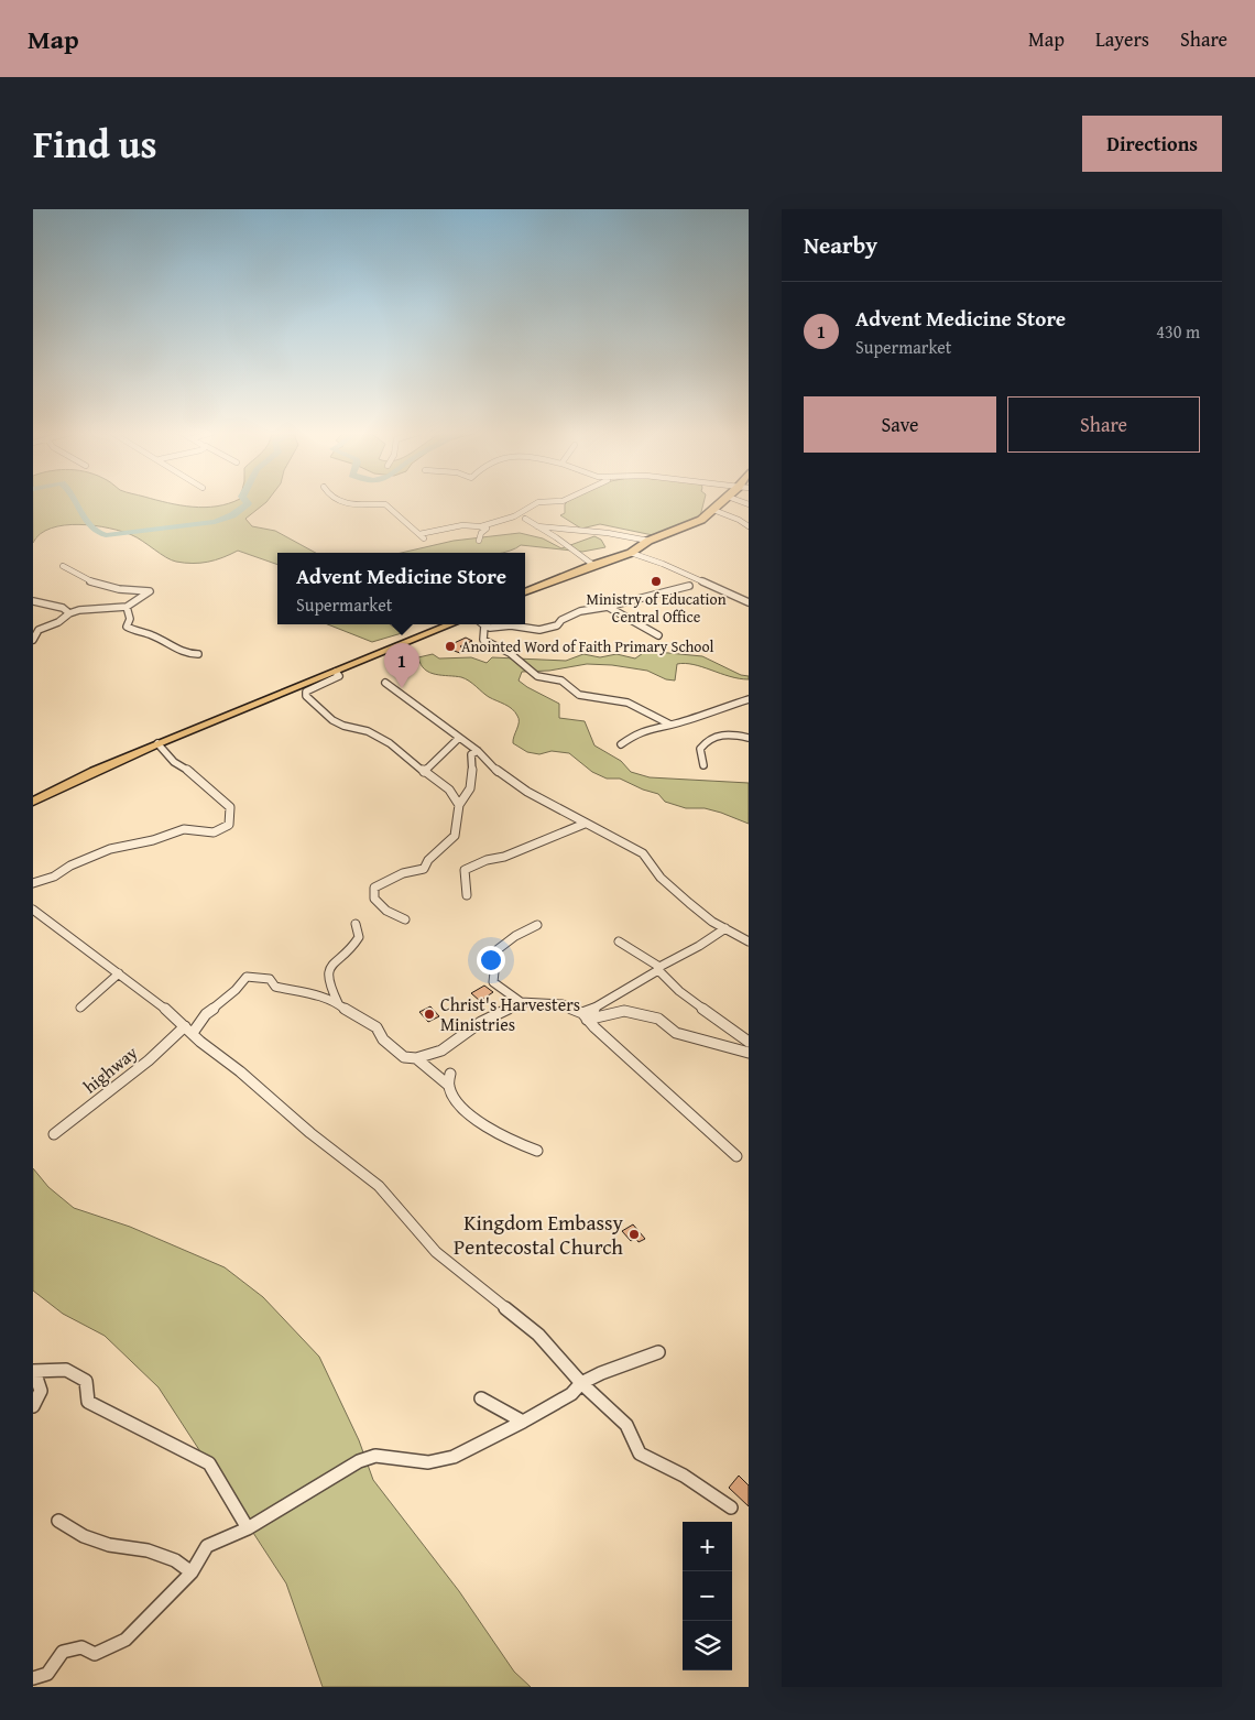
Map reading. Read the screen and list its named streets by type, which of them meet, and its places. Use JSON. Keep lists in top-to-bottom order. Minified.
{"streets":{"street":["highway"]},"places":["Ministry of Education Central Office","Anointed Word of Faith Primary School","Christ's Harvesters Ministries","Kingdom Embassy Pentecostal Church"],"page":{"header":"Map","nav":["Map","Layers","Share"],"title":"Find us","buttons":["Directions",["Save","Share"]],"heading":"Nearby","list":[{"mark":"1","name":"Advent Medicine Store","note":"Supermarket","value":"430 m"}],"popup":["Advent Medicine Store","Supermarket"],"pins":"1","map_buttons":["+","−"]}}
